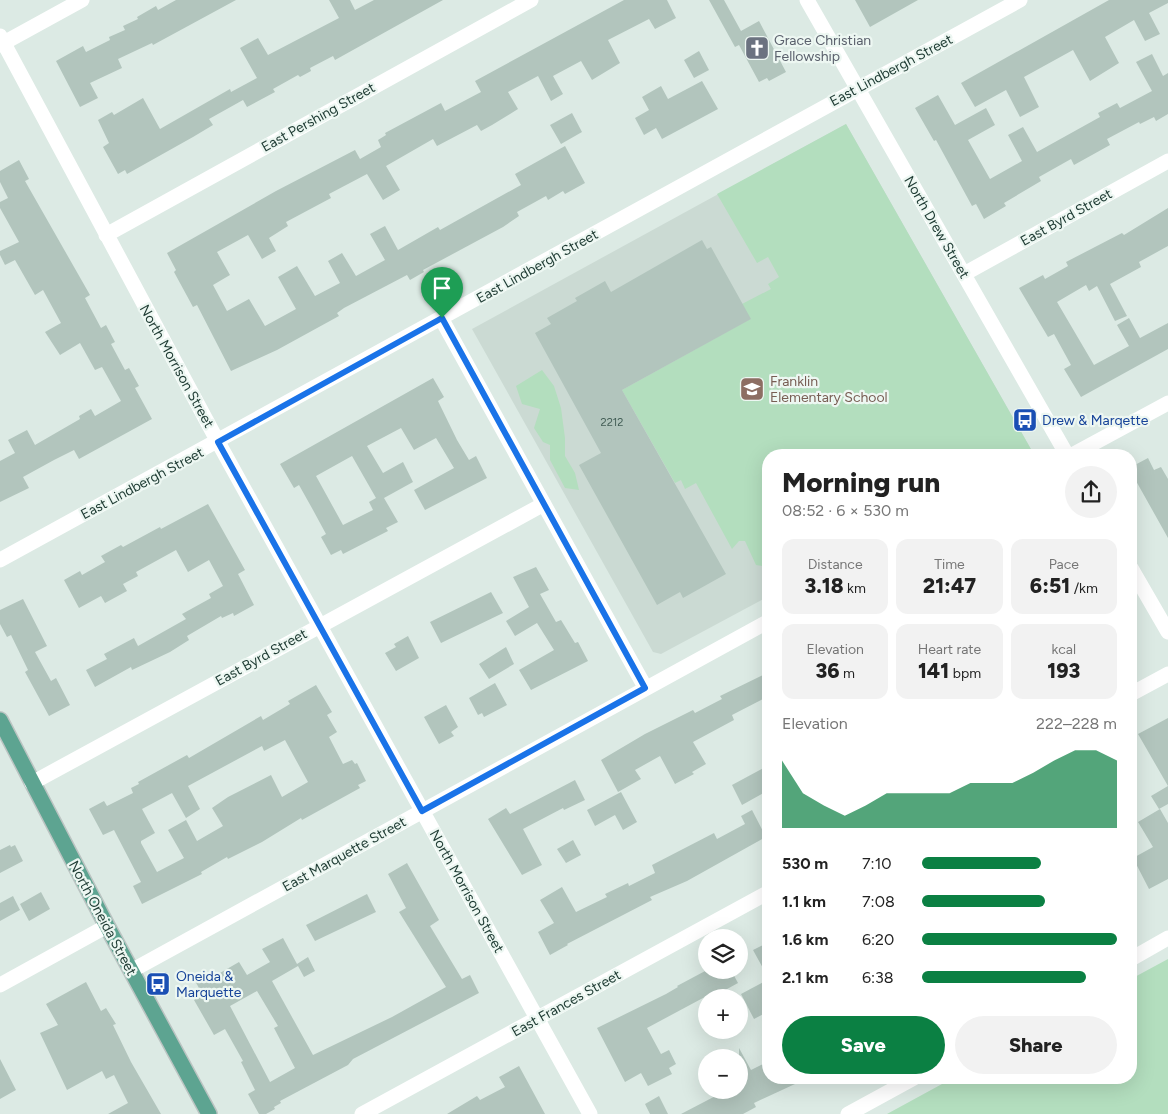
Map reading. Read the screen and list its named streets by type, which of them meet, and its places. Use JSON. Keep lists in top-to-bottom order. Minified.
{"streets":{"main road":["North Oneida Street"],"street":["East Lindbergh Street","East Pershing Street","East Byrd Street","North Drew Street","North Morrison Street","East Marquette Street","East Frances Street"]},"crossings":[["East Lindbergh Street","North Drew Street"],["East Lindbergh Street","North Morrison Street"],["East Pershing Street","North Morrison Street"],["East Byrd Street","North Drew Street"],["East Byrd Street","North Morrison Street"],["East Byrd Street","North Oneida Street"],["North Morrison Street","East Marquette Street"],["North Morrison Street","East Frances Street"],["East Marquette Street","North Oneida Street"]],"places":{"church":["Grace Christian Fellowship"],"school or university":["Franklin Elementary School"],"bus stop":["Drew & Marqette","Oneida & Marquette"]},"house_numbers":["2212"],"page":{"heading":["Morning run","08:52 · 6 × 530 m"],"stats":[["Distance","3.18 km"],["Time","21:47"],["Pace","6:51 /km"],["Elevation","36 m"],["Heart rate","141 bpm"],["kcal","193"]],"chart":["Elevation","222–228 m"],"list":[{"name":"530 m","note":"7:10"},{"name":"1.1 km","note":"7:08"},{"name":"1.6 km","note":"6:20"},{"name":"2.1 km","note":"6:38"}],"map_buttons":["+","−"],"buttons":["Save","Share"]}}
